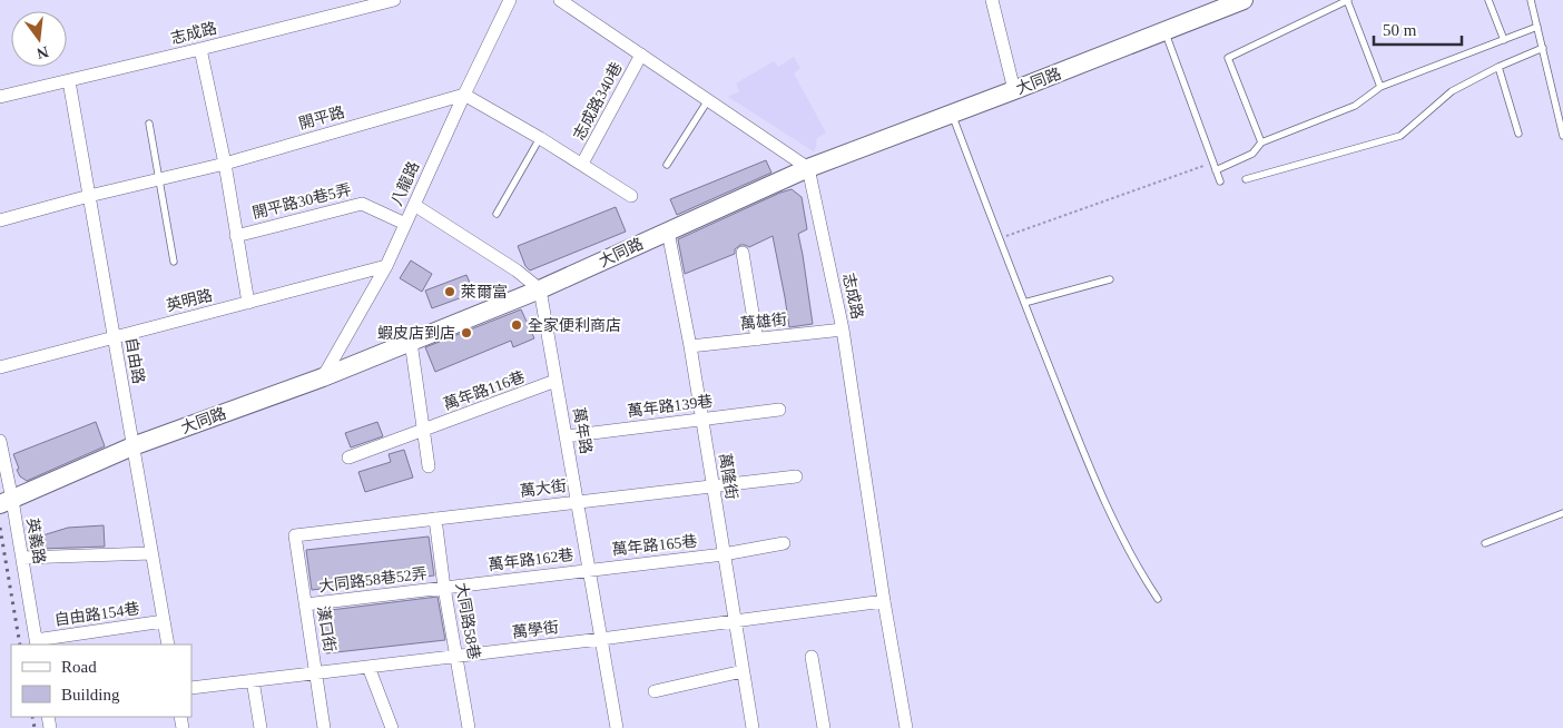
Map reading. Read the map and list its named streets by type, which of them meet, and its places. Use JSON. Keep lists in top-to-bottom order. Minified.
{"streets":{"main road":["大同路"],"street":["志成路","志成路340巷","開平路","八龍路","開平路30巷5弄","英明路","萬雄街","自由路","萬年路116巷","萬年路139巷","萬年路","萬隆街","萬大街","英義路","萬年路165巷","萬年路162巷","大同路58巷52弄","自由路154巷","大同路58巷","漢口街","萬學街"]},"crossings":[["志成路","大同路"],["志成路","萬雄街"],["志成路","自由路"],["志成路","萬學街"],["大同路","八龍路"],["大同路","自由路"],["大同路","萬年路"],["大同路","萬隆街"],["大同路","英義路"],["開平路","八龍路"],["開平路","自由路"],["八龍路","開平路30巷5弄"],["八龍路","英明路"],["英明路","自由路"],["萬雄街","萬隆街"],["自由路","自由路154巷"],["萬年路116巷","萬年路"],["萬年路139巷","萬年路"],["萬年路139巷","萬隆街"],["萬年路","萬大街"],["萬年路","萬年路165巷"],["萬年路","萬年路162巷"],["萬年路","萬學街"],["萬隆街","萬大街"],["萬隆街","萬年路165巷"],["萬隆街","萬學街"],["萬大街","大同路58巷"],["萬大街","漢口街"],["英義路","自由路154巷"],["萬年路165巷","萬年路162巷"],["萬年路162巷","大同路58巷52弄"],["萬年路162巷","大同路58巷"],["大同路58巷52弄","大同路58巷"],["大同路58巷52弄","漢口街"],["大同路58巷","萬學街"],["漢口街","萬學街"]],"places":["萊爾富","全家便利商店","蝦皮店到店"],"legend":["Road","Building"],"scale_bar":"50 m","north":"bottom"}
